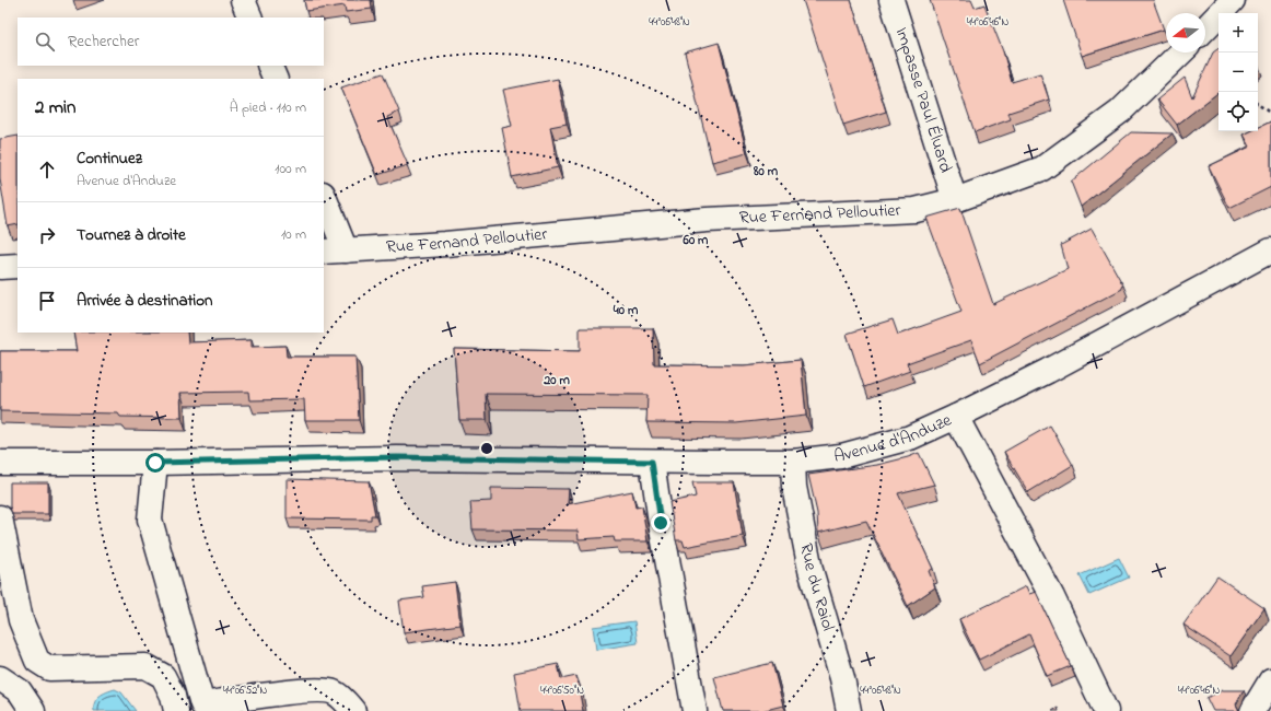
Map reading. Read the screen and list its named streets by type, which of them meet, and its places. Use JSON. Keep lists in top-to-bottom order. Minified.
{"streets":{"street":["Impasse Paul Éluard","Rue Fernand Pelloutier","Avenue d'Anduze","Rue du Raiol"]},"crossings":[["Impasse Paul Éluard","Rue Fernand Pelloutier"],["Avenue d'Anduze","Rue du Raiol"]],"north":"left","page":{"map_buttons":["+","−"],"search":"Rechercher","heading":["2 min","À pied · 110 m"],"list":[["Continuez","Avenue d'Anduze","100 m"],["Tournez à droite","10 m"],"Arrivée à destination"]},"coordinates":["44°06'48\"N","44°06'46\"N","44°06'52\"N","44°06'50\"N"],"rings":["80 m","60 m","40 m","20 m"]}
